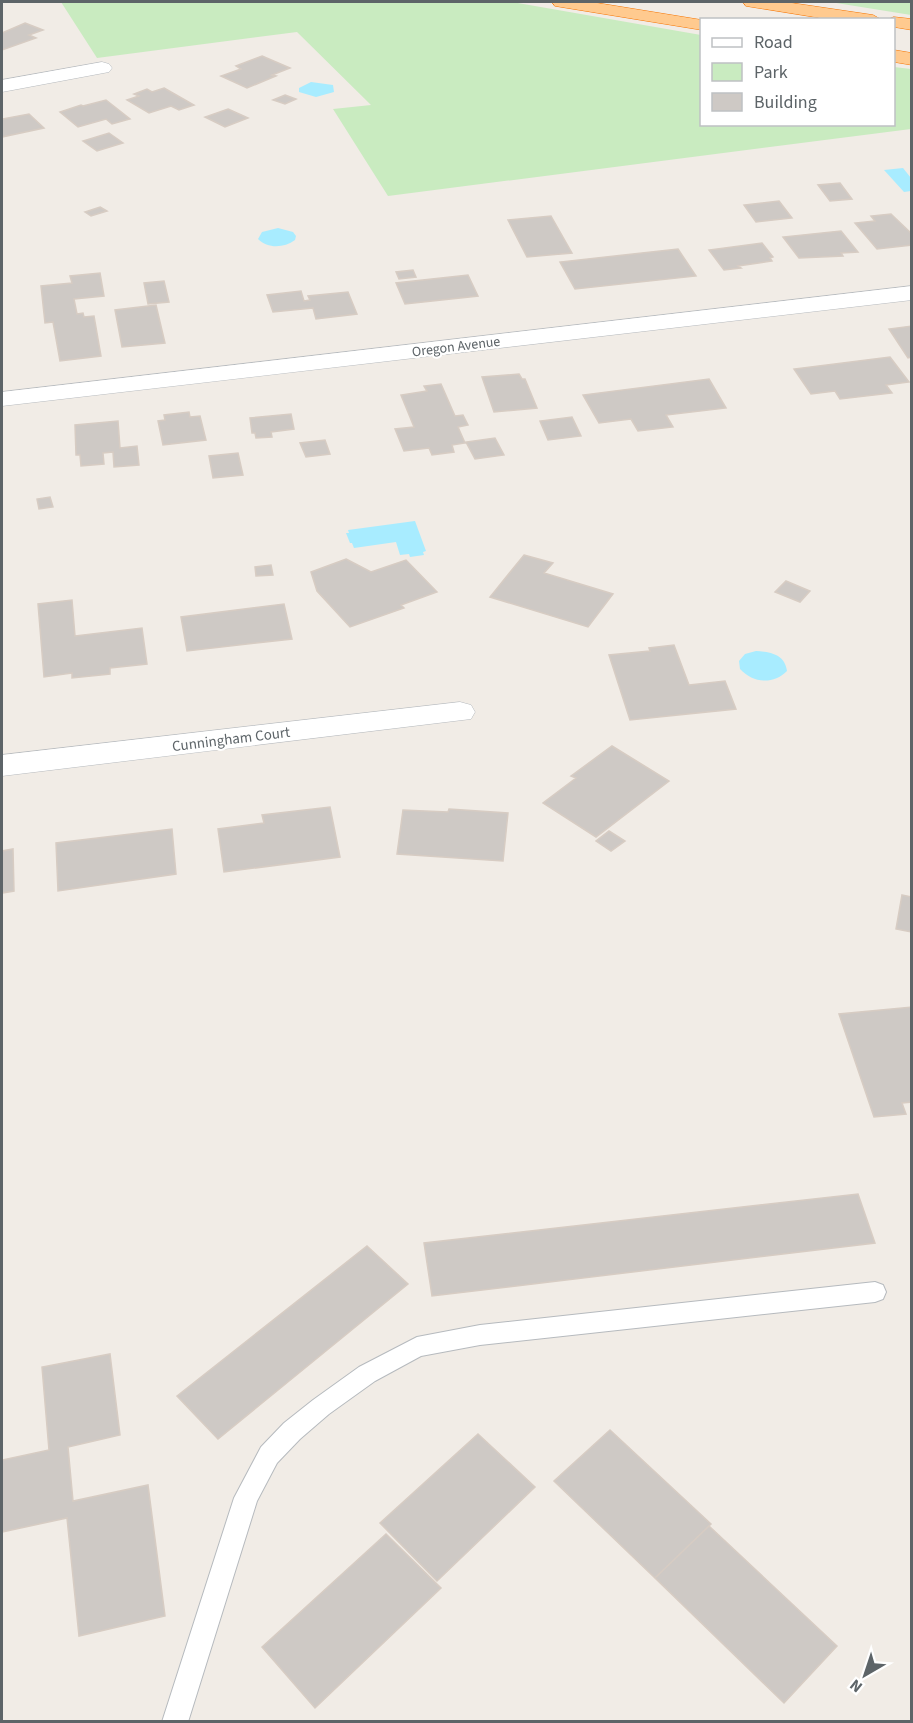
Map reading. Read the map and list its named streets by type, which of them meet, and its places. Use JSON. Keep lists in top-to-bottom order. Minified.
{"streets":{"street":["Oregon Avenue","Cunningham Court"]},"legend":["Road","Park","Building"],"north":"bottom left"}
